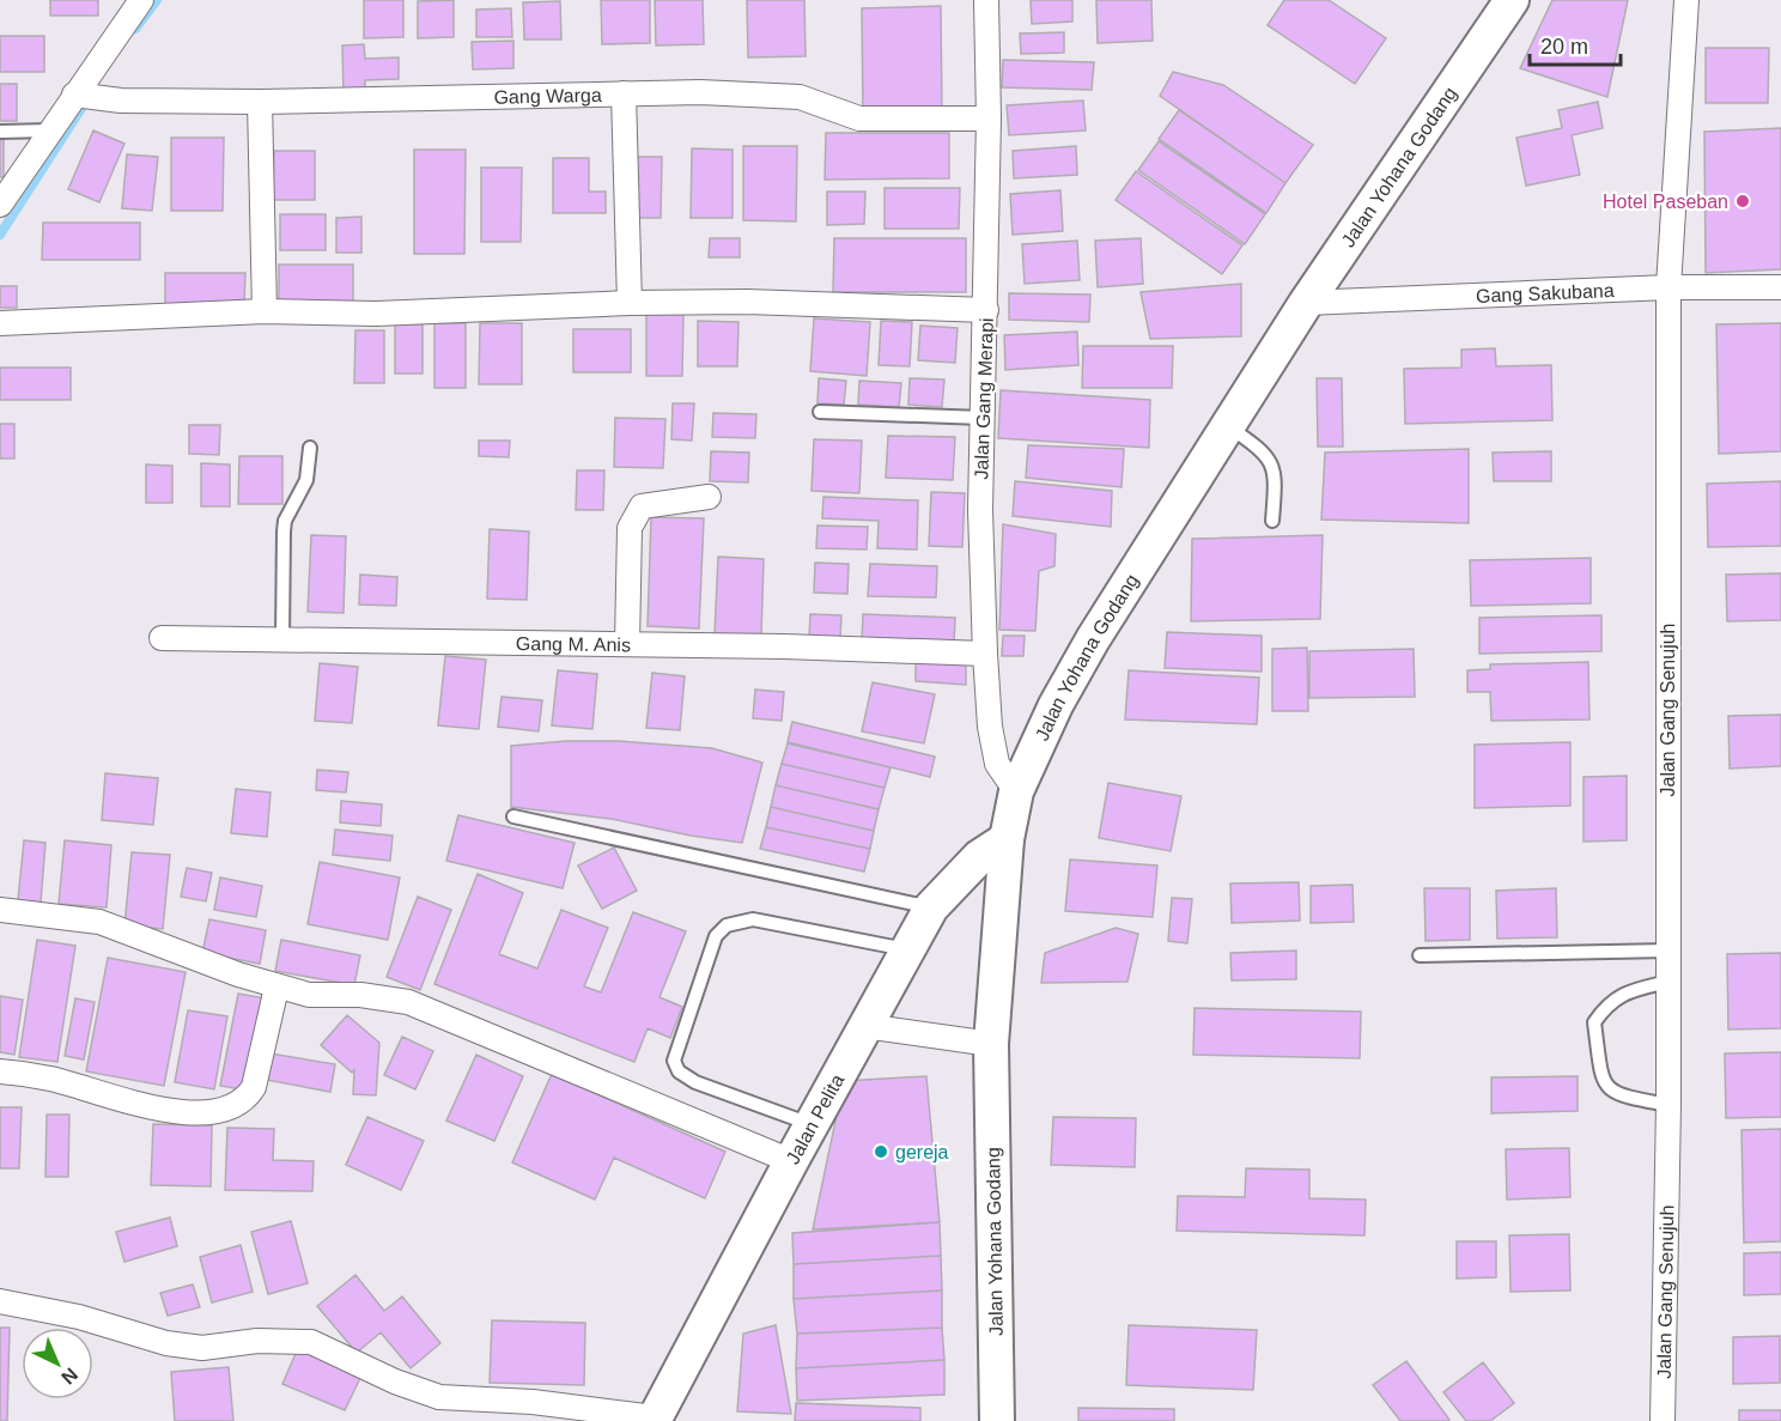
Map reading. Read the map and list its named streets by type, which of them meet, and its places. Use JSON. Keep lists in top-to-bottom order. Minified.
{"streets":{"main road":["Jalan Yohana Godang","Jalan Pelita"],"street":["Gang Warga","Gang Sakubana","Jalan Gang Merapi","Gang M. Anis","Jalan Gang Senujuh"]},"crossings":[["Gang Warga","Jalan Gang Merapi"],["Jalan Yohana Godang","Gang Sakubana"],["Jalan Yohana Godang","Jalan Gang Merapi"],["Jalan Yohana Godang","Jalan Pelita"],["Gang Sakubana","Jalan Gang Senujuh"],["Jalan Gang Merapi","Gang M. Anis"]],"places":["Hotel Paseban","gereja"],"scale_bar":"20 m","north":"bottom right"}
